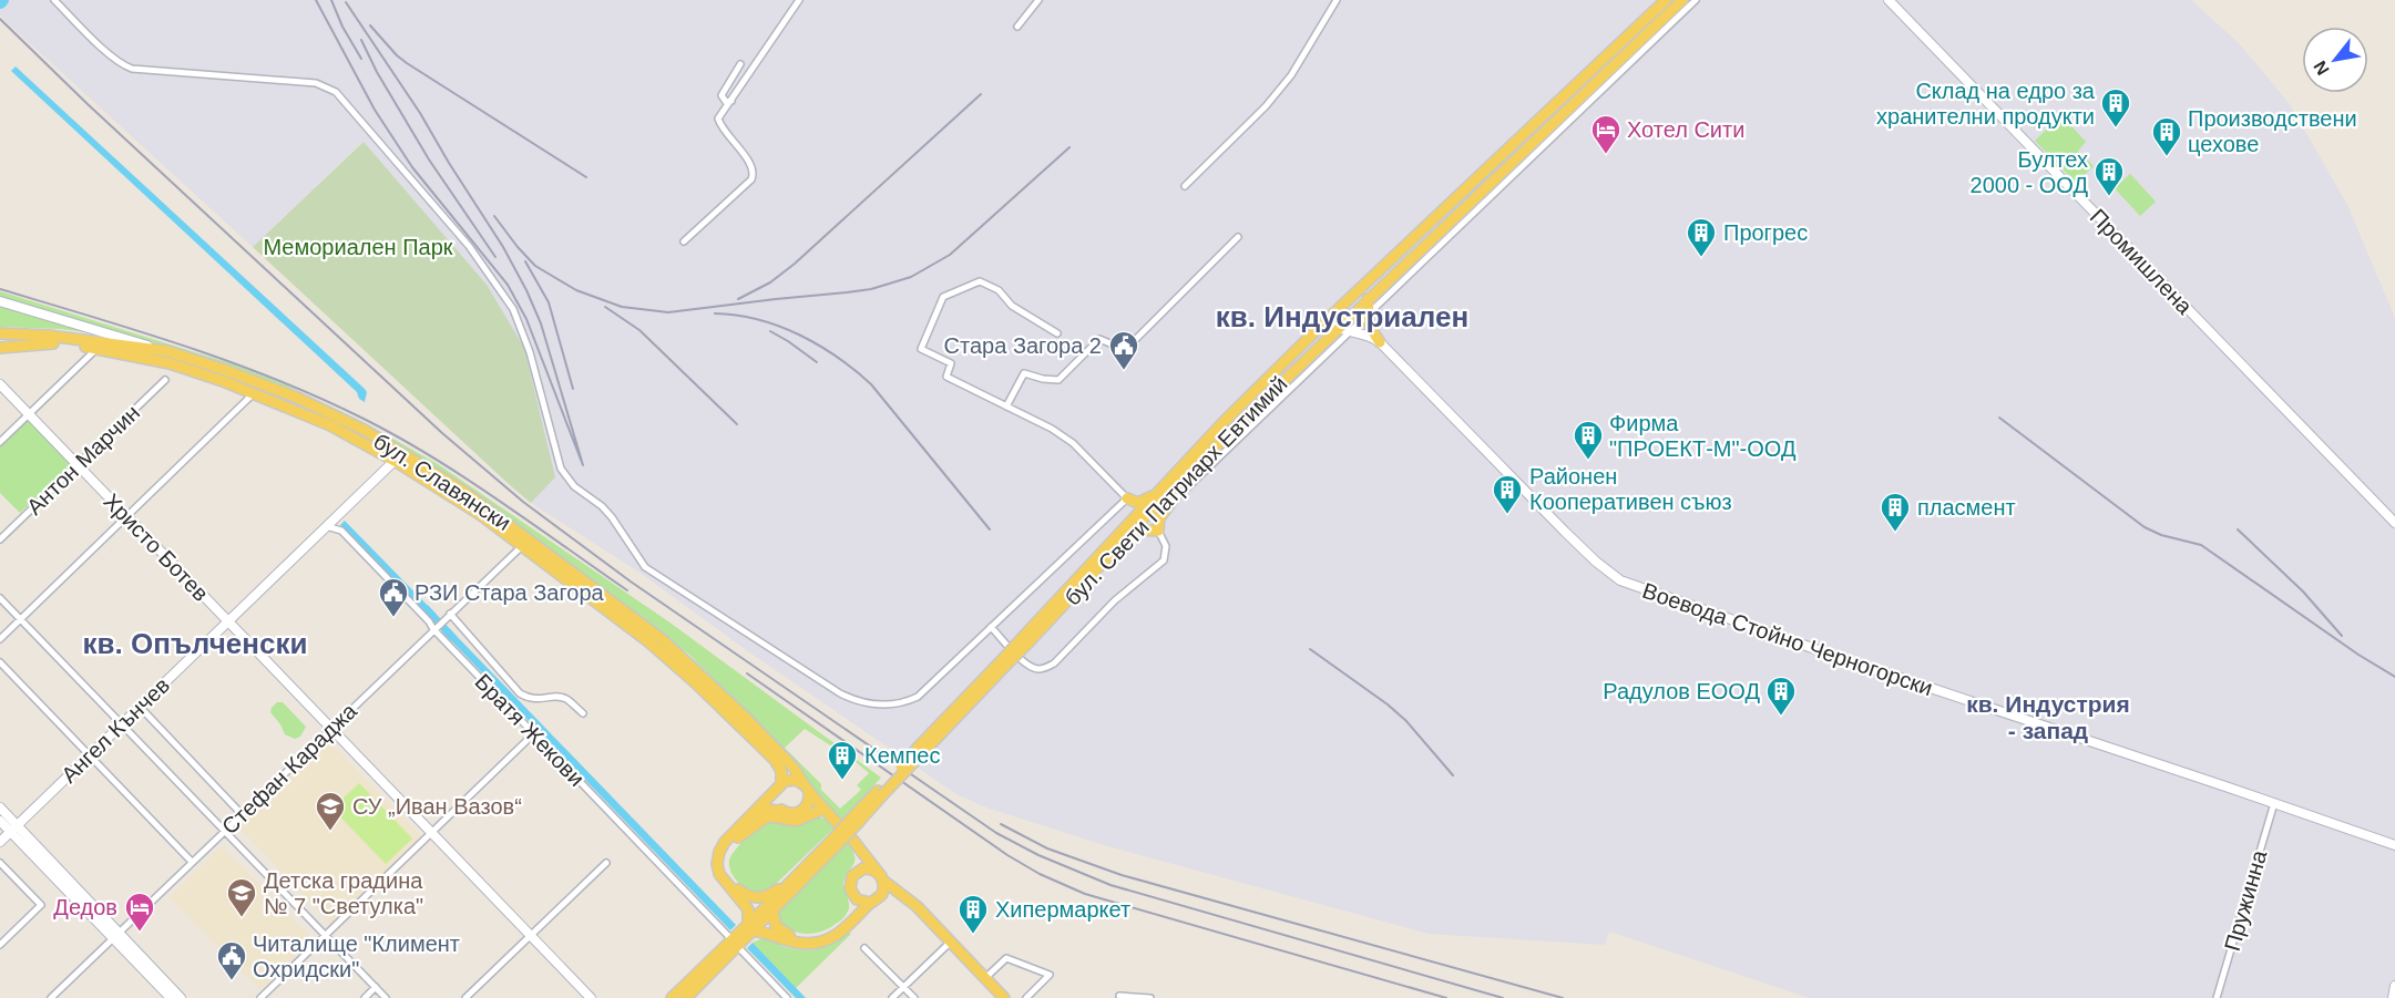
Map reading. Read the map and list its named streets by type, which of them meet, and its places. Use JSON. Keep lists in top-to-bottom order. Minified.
{"streets":{"main road":["бул. Славянски","бул. Свети Патриарх Евтимий"],"street":["Промишлена","Антон Марчин","Христо Ботев","Воевода Стойно Черногорски","Ангел Кънчев","Братя Жекови","Стефан Караджа","Пружинна"]},"crossings":[["Антон Марчин","Христо Ботев"],["бул. Славянски","Ангел Кънчев"],["бул. Славянски","Стефан Караджа"],["бул. Свети Патриарх Евтимий","Воевода Стойно Черногорски"],["бул. Свети Патриарх Евтимий","Братя Жекови"],["Христо Ботев","Ангел Кънчев"],["Христо Ботев","Стефан Караджа"],["Воевода Стойно Черногорски","Пружинна"],["Ангел Кънчев","Братя Жекови"],["Братя Жекови","Стефан Караджа"]],"districts":["кв. Индустриален","кв. Опълченски","кв. Индустрия - запад"],"parks":["Мемориален Парк"],"places":{"building":["Склад на едро за хранителни продукти","Производствени цехове","Бултех 2000 - ООД","Прогрес","Фирма \"ПРОЕКТ-М\"-ООД","Районен Кооперативен съюз","пласмент","Радулов ЕООД","Кемпес","Хипермаркет"],"hotel":["Хотел Сити","Дедов"],"public building":["Стара Загора 2","РЗИ Стара Загора","Читалище \"Климент Охридски\""],"school or university":["СУ „Иван Вазов“","Детска градина № 7 \"Светулка\""]},"north":"bottom left"}
